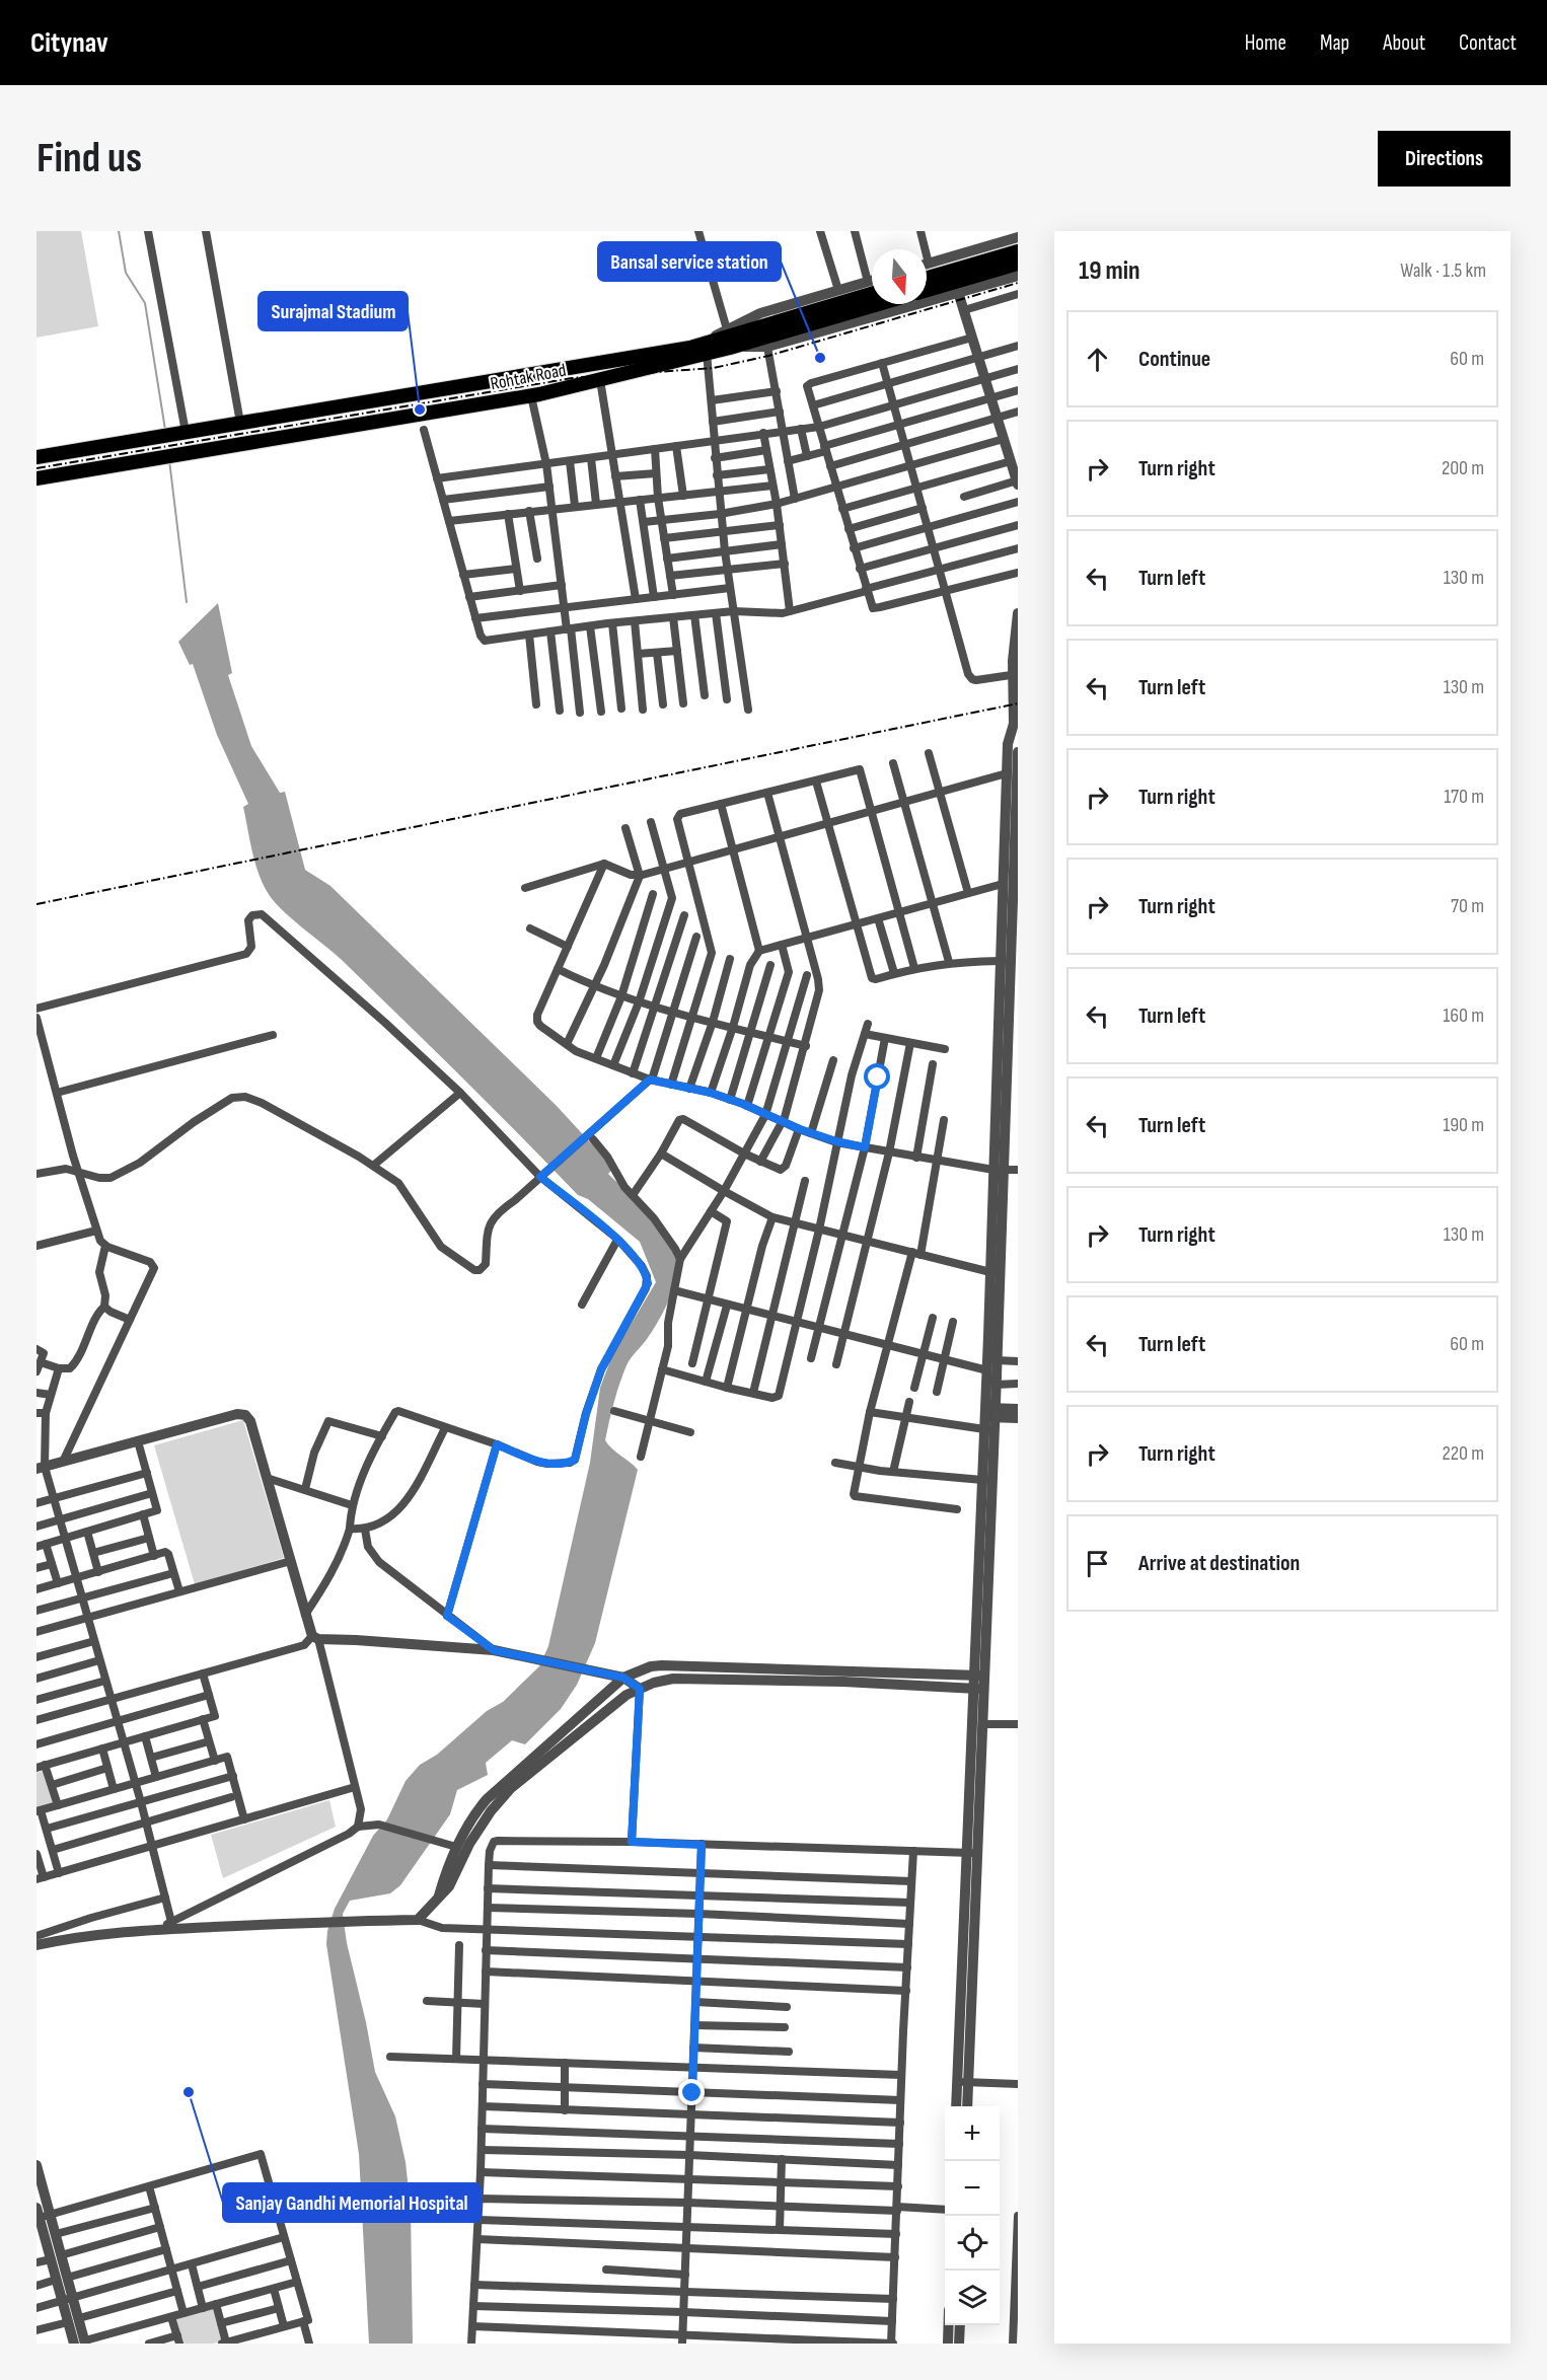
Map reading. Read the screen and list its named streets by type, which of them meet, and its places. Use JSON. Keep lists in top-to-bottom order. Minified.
{"streets":{"highway":["Rohtak Road"]},"places":["Bansal service station","Surajmal Stadium","Sanjay Gandhi Memorial Hospital"],"north":"bottom","page":{"header":"Citynav","nav":["Home","Map","About","Contact"],"buttons":"Directions","title":"Find us","heading":["19 min","Walk · 1.5 km"],"list":[["Continue","60 m"],["Turn right","200 m"],["Turn left","130 m"],["Turn left","130 m"],["Turn right","170 m"],["Turn right","70 m"],["Turn left","160 m"],["Turn left","190 m"],["Turn right","130 m"],["Turn left","60 m"],["Turn right","220 m"],"Arrive at destination"],"map_buttons":["+","−"]}}
